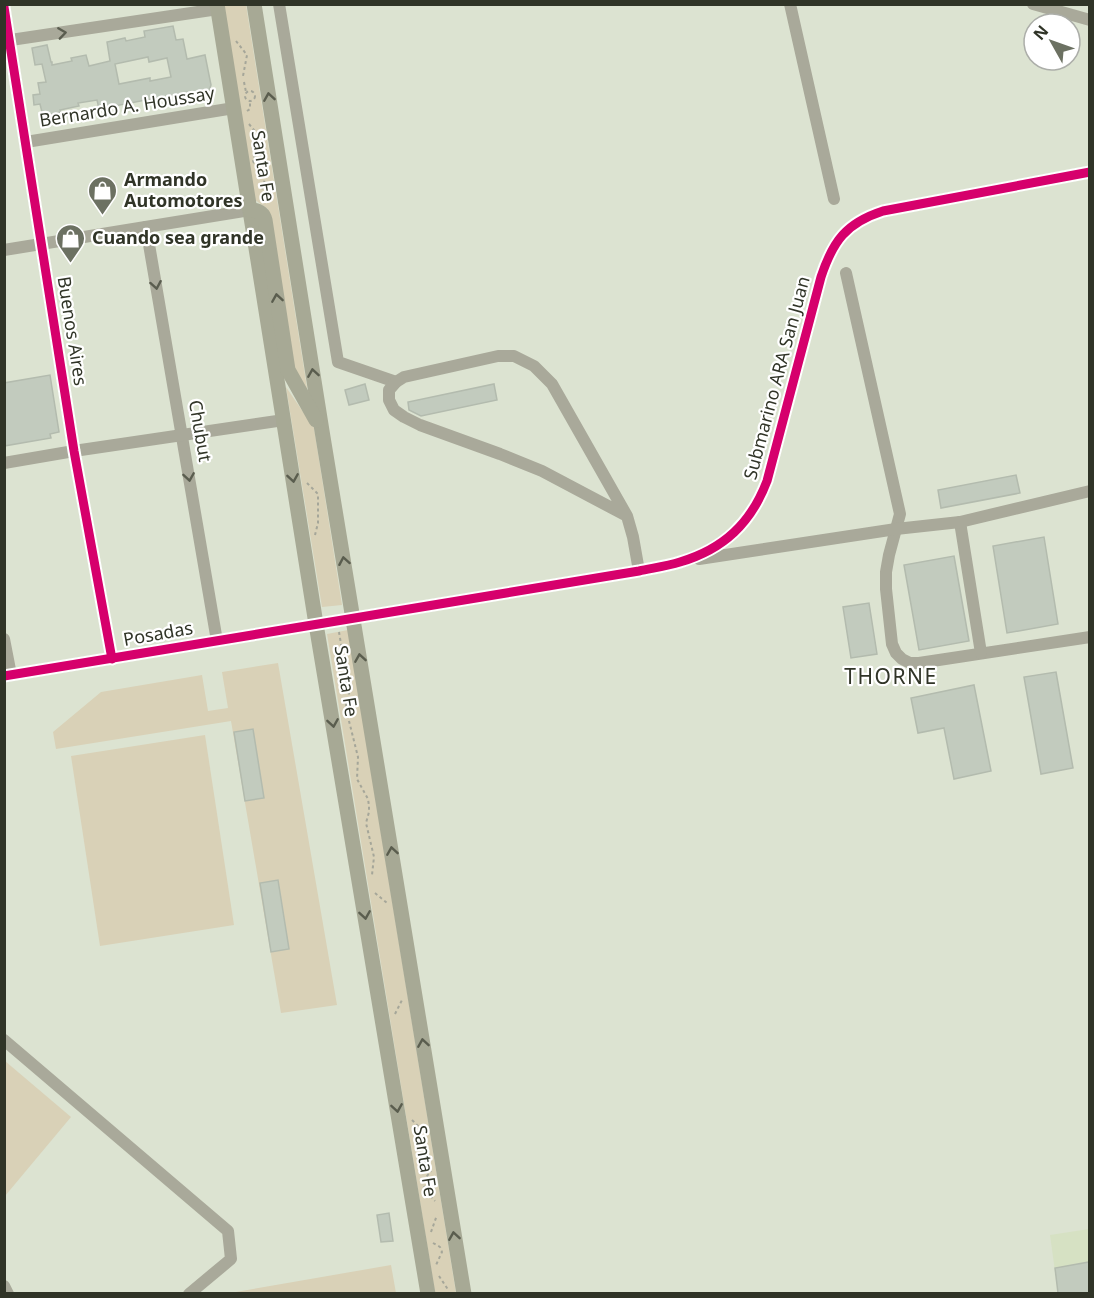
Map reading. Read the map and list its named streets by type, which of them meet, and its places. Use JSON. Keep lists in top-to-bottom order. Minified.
{"streets":{"main road":["Santa Fe"],"street":["Bernardo A. Houssay","Buenos Aires","Submarino ARA San Juan","Chubut","Posadas"]},"crossings":[["Bernardo A. Houssay","Santa Fe"],["Bernardo A. Houssay","Buenos Aires"],["Santa Fe","Submarino ARA San Juan"],["Santa Fe","Posadas"],["Buenos Aires","Posadas"],["Submarino ARA San Juan","Posadas"],["Chubut","Posadas"]],"one_way":["Chubut"],"districts":["THORNE"],"places":{"shop":["Armando Automotores","Cuando sea grande"]},"north":"top left"}
